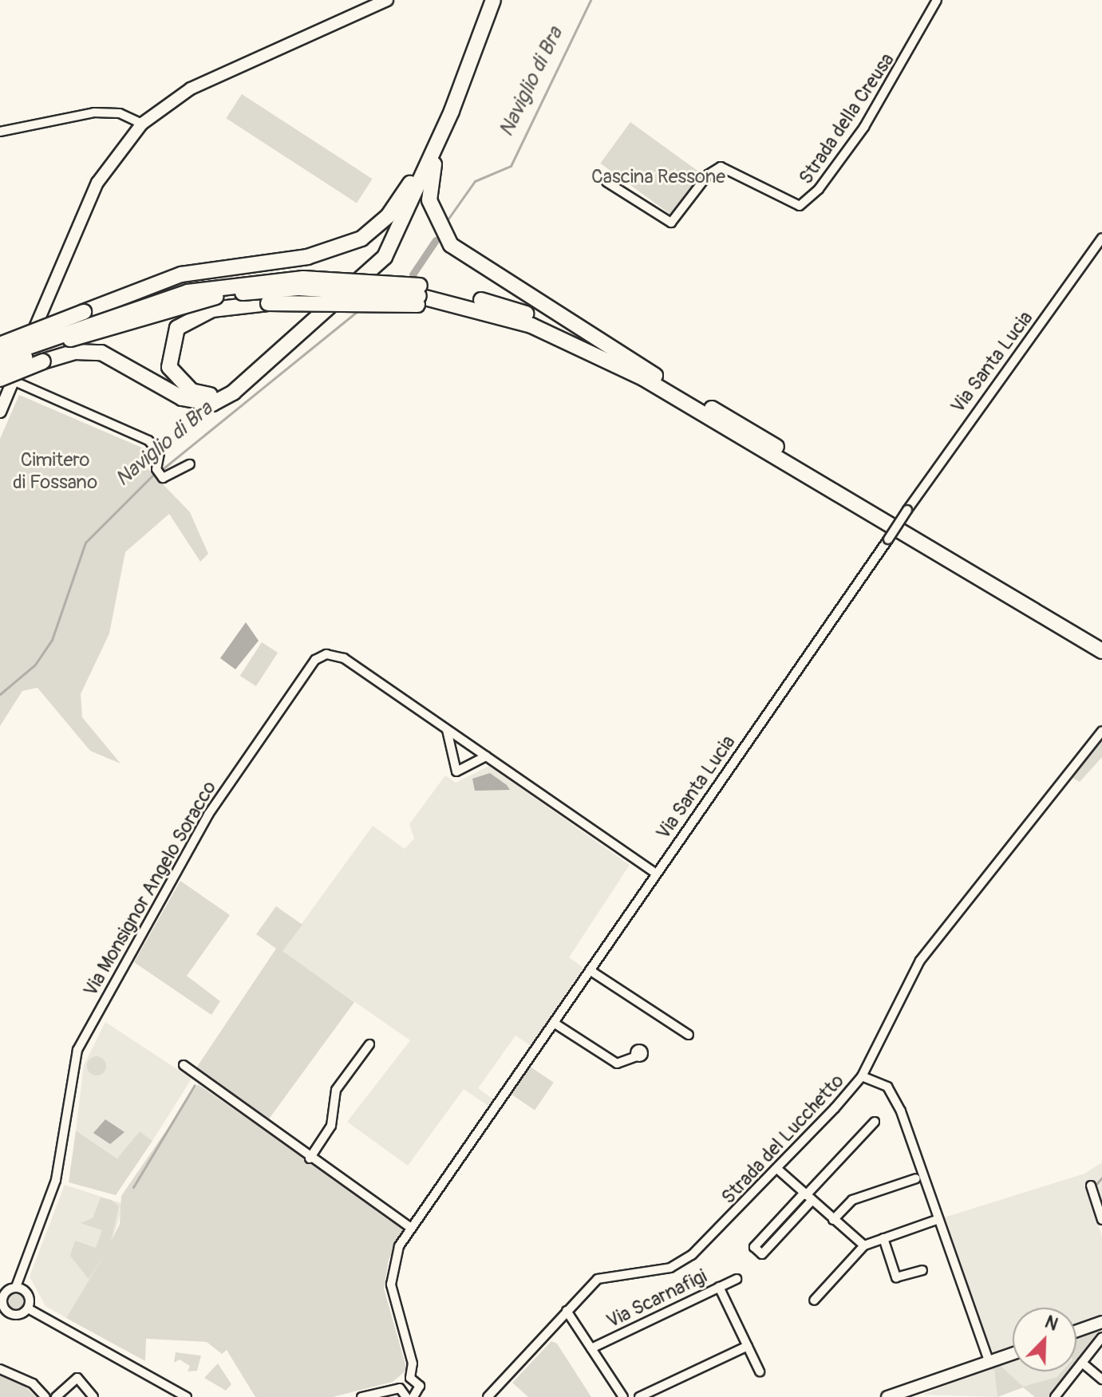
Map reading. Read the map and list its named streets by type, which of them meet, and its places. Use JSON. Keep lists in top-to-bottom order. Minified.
{"streets":{"street":["Strada della Creusa","Via Santa Lucia","Via Monsignor Angelo Soracco","Strada del Lucchetto","Via Scarnafigi"]},"crossings":[["Via Santa Lucia","Via Monsignor Angelo Soracco"]],"water":["Naviglio di Bra"],"parks":["Cascina Ressone","Cimitero di Fossano"],"north":"top right"}
